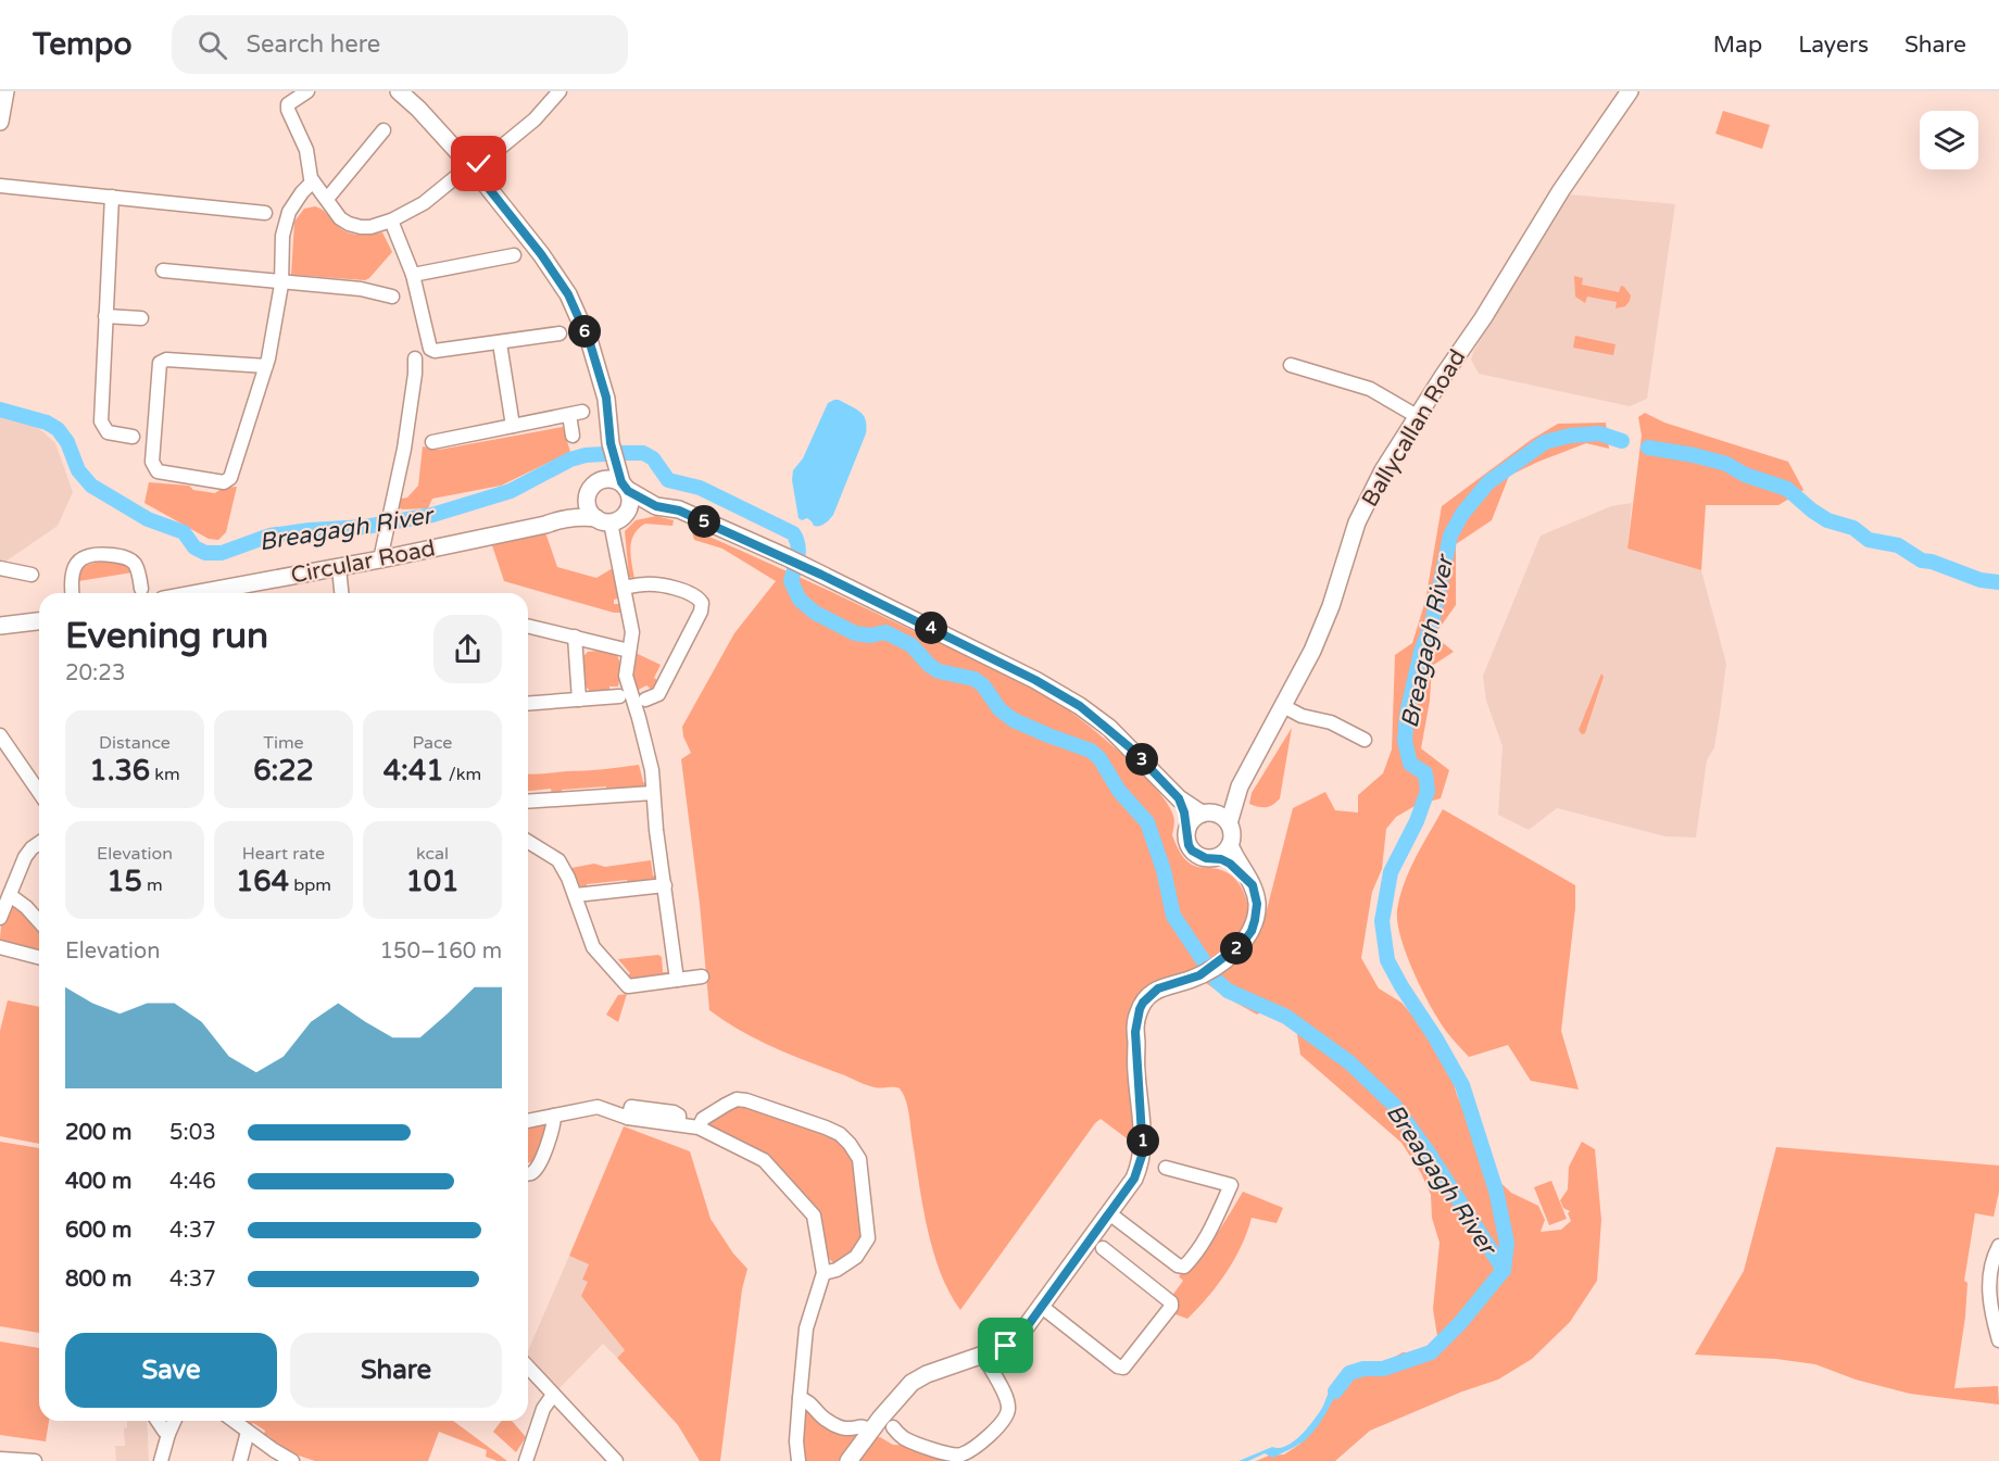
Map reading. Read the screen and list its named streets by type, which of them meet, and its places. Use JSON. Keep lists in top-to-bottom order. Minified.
{"streets":{"main road":["Ballycallan Road","Circular Road"]},"crossings":[["Ballycallan Road","Circular Road"]],"water":["Breagagh River"],"page":{"header":"Tempo","search":"Search here","nav":["Map","Layers","Share"],"pins":["6","5","4","3","2","1"],"heading":["Evening run","20:23"],"stats":[["Distance","1.36 km"],["Time","6:22"],["Pace","4:41 /km"],["Elevation","15 m"],["Heart rate","164 bpm"],["kcal","101"]],"chart":["Elevation","150–160 m"],"list":[{"name":"200 m","note":"5:03"},{"name":"400 m","note":"4:46"},{"name":"600 m","note":"4:37"},{"name":"800 m","note":"4:37"}],"buttons":["Save","Share"]}}
